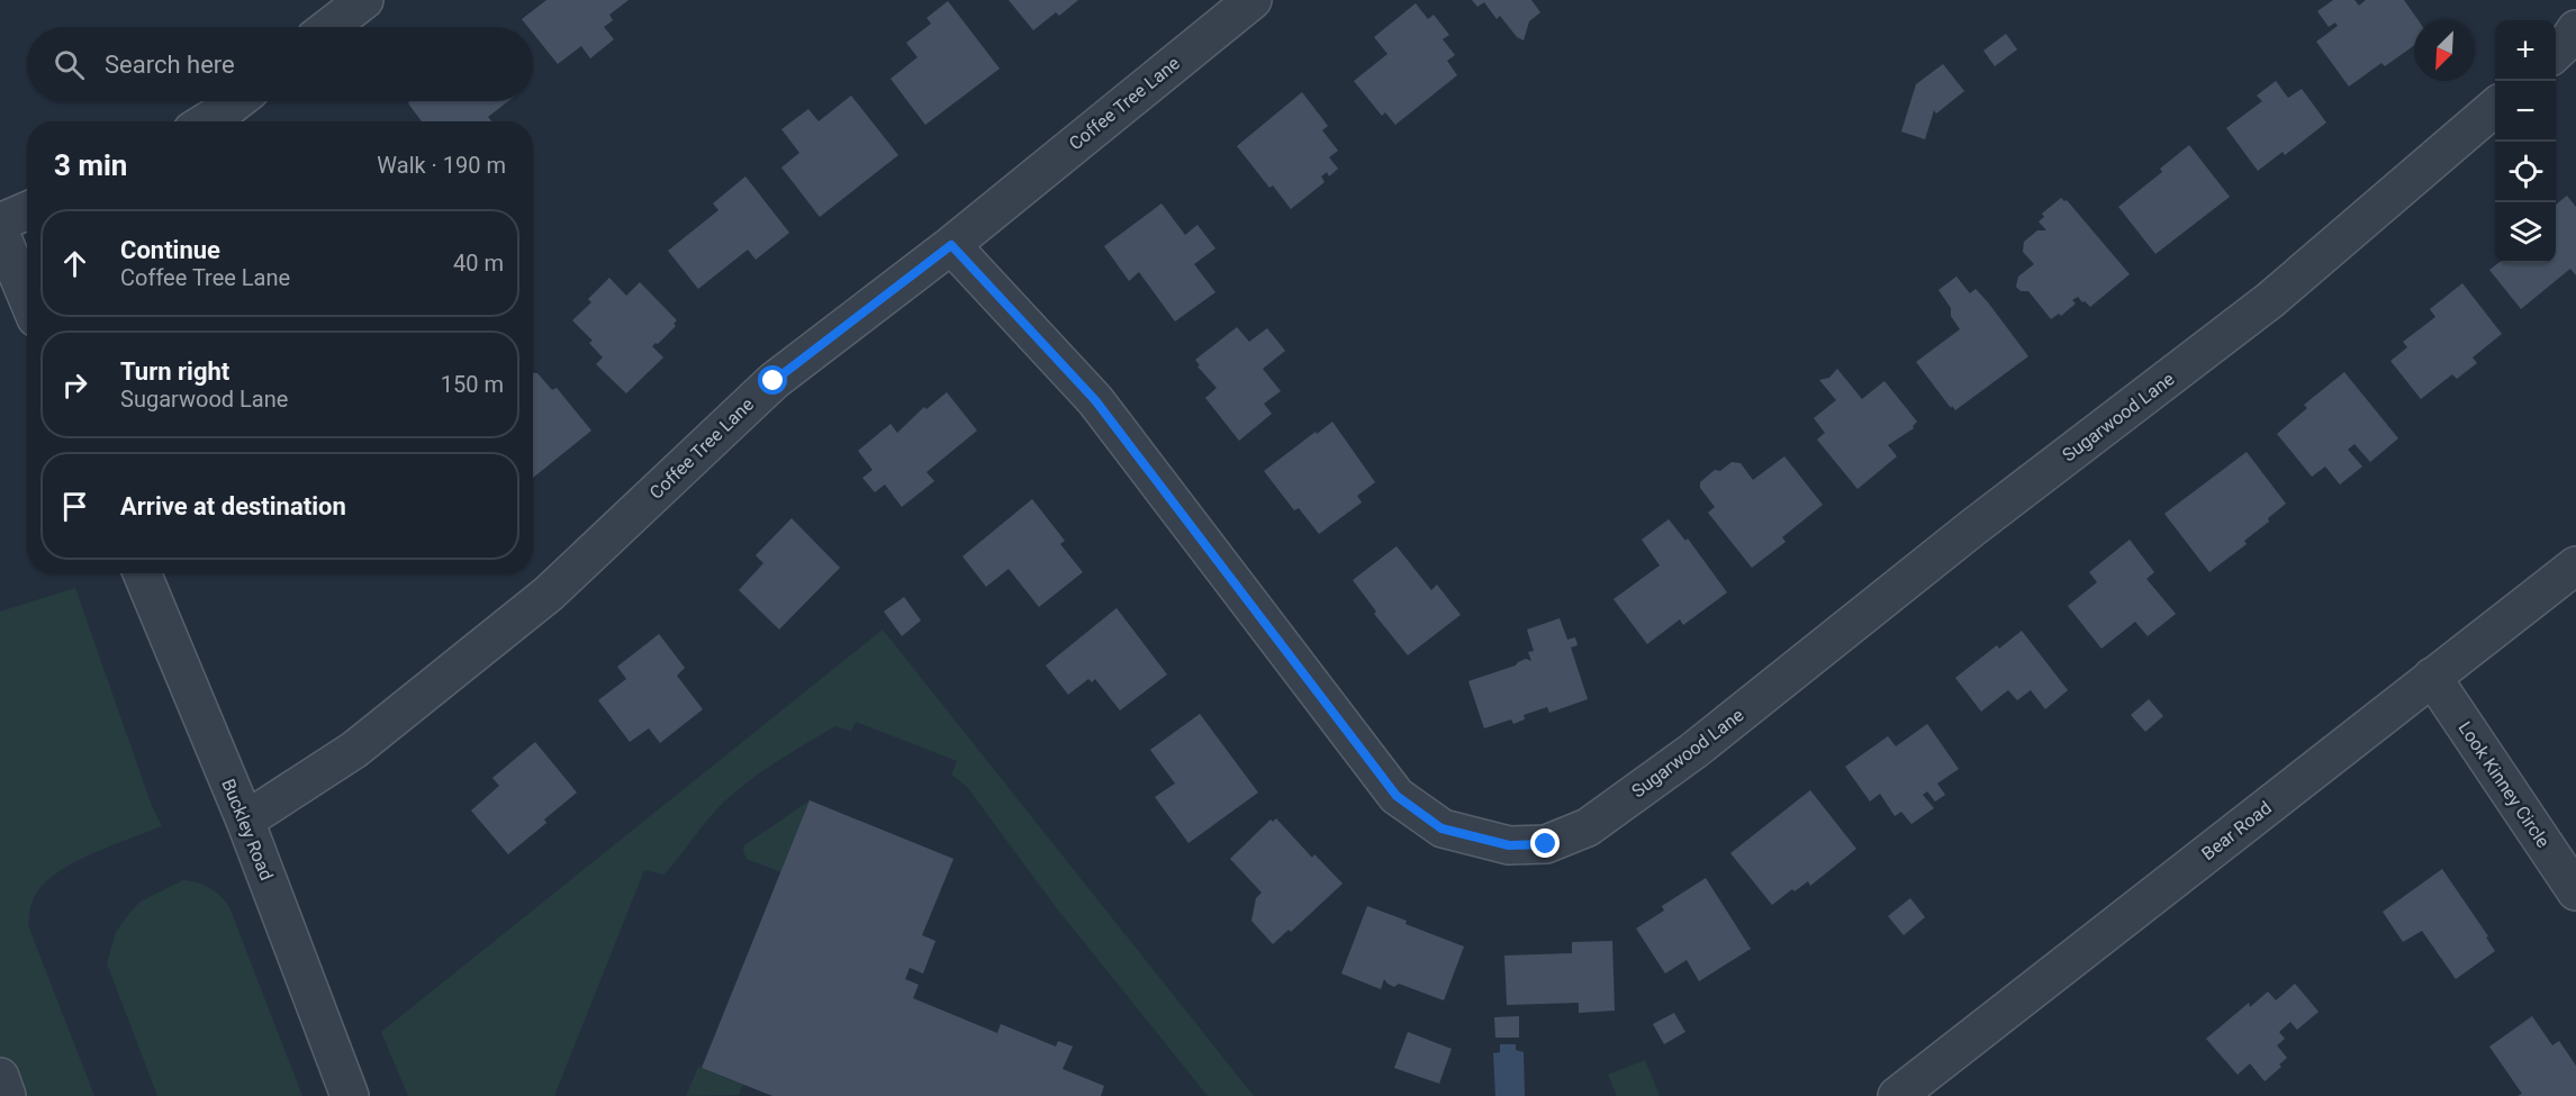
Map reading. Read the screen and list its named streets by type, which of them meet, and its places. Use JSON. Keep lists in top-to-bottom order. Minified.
{"streets":{"street":["Coffee Tree Lane","Sugarwood Lane","Look Kinney Circle","Buckley Road","Bear Road"]},"crossings":[["Coffee Tree Lane","Sugarwood Lane"],["Coffee Tree Lane","Buckley Road"],["Look Kinney Circle","Bear Road"]],"north":"bottom left","page":{"map_buttons":["+","−"],"search":"Search here","heading":["3 min","Walk · 190 m"],"list":[["Continue","Coffee Tree Lane","40 m"],["Turn right","Sugarwood Lane","150 m"],"Arrive at destination"]}}
